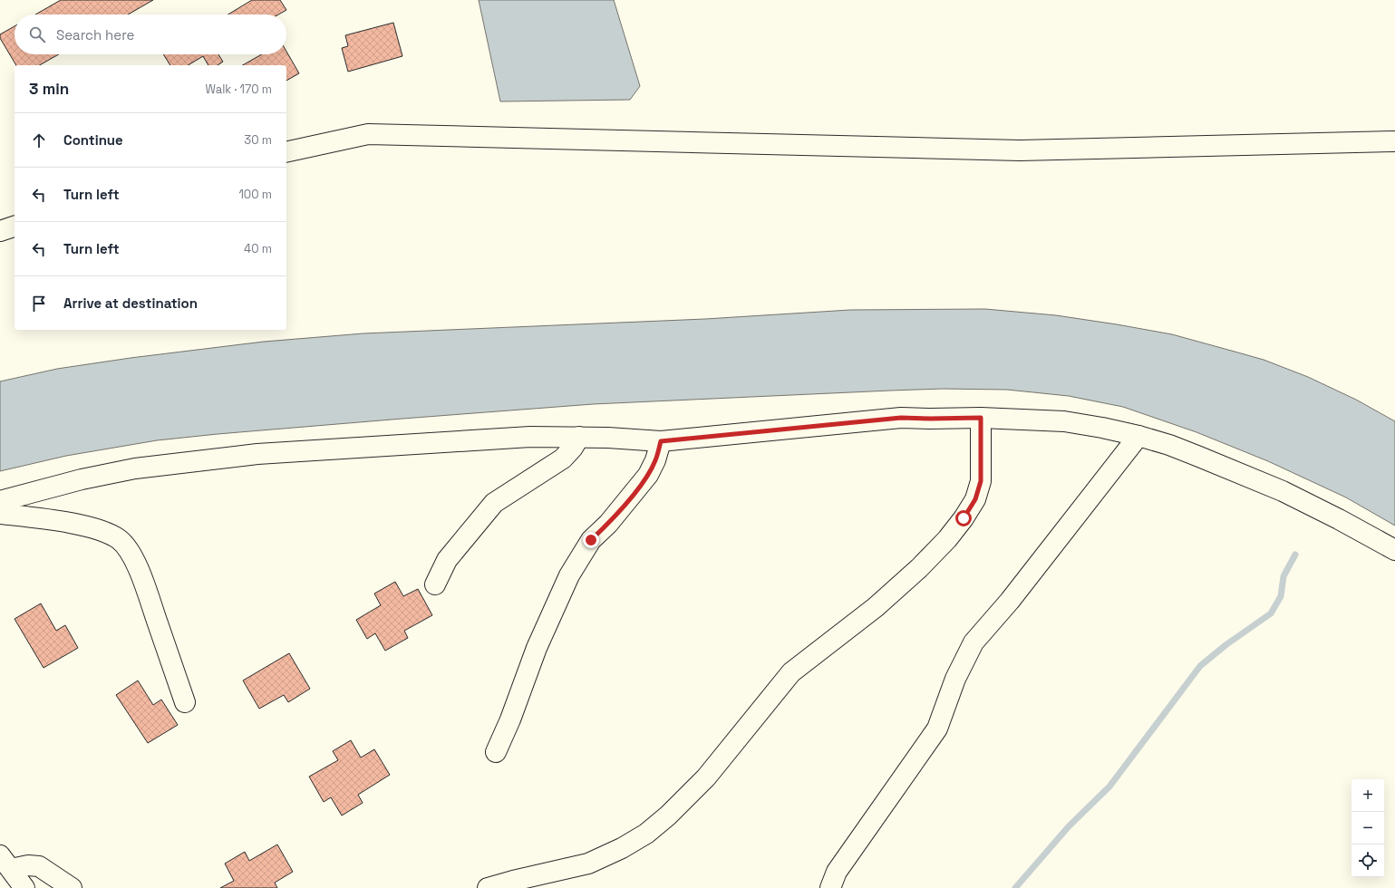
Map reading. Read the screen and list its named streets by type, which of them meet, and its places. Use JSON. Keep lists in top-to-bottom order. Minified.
{"page":{"search":"Search here","heading":["3 min","Walk · 170 m"],"list":[["Continue","30 m"],["Turn left","100 m"],["Turn left","40 m"],"Arrive at destination"],"map_buttons":["+","−"]}}
